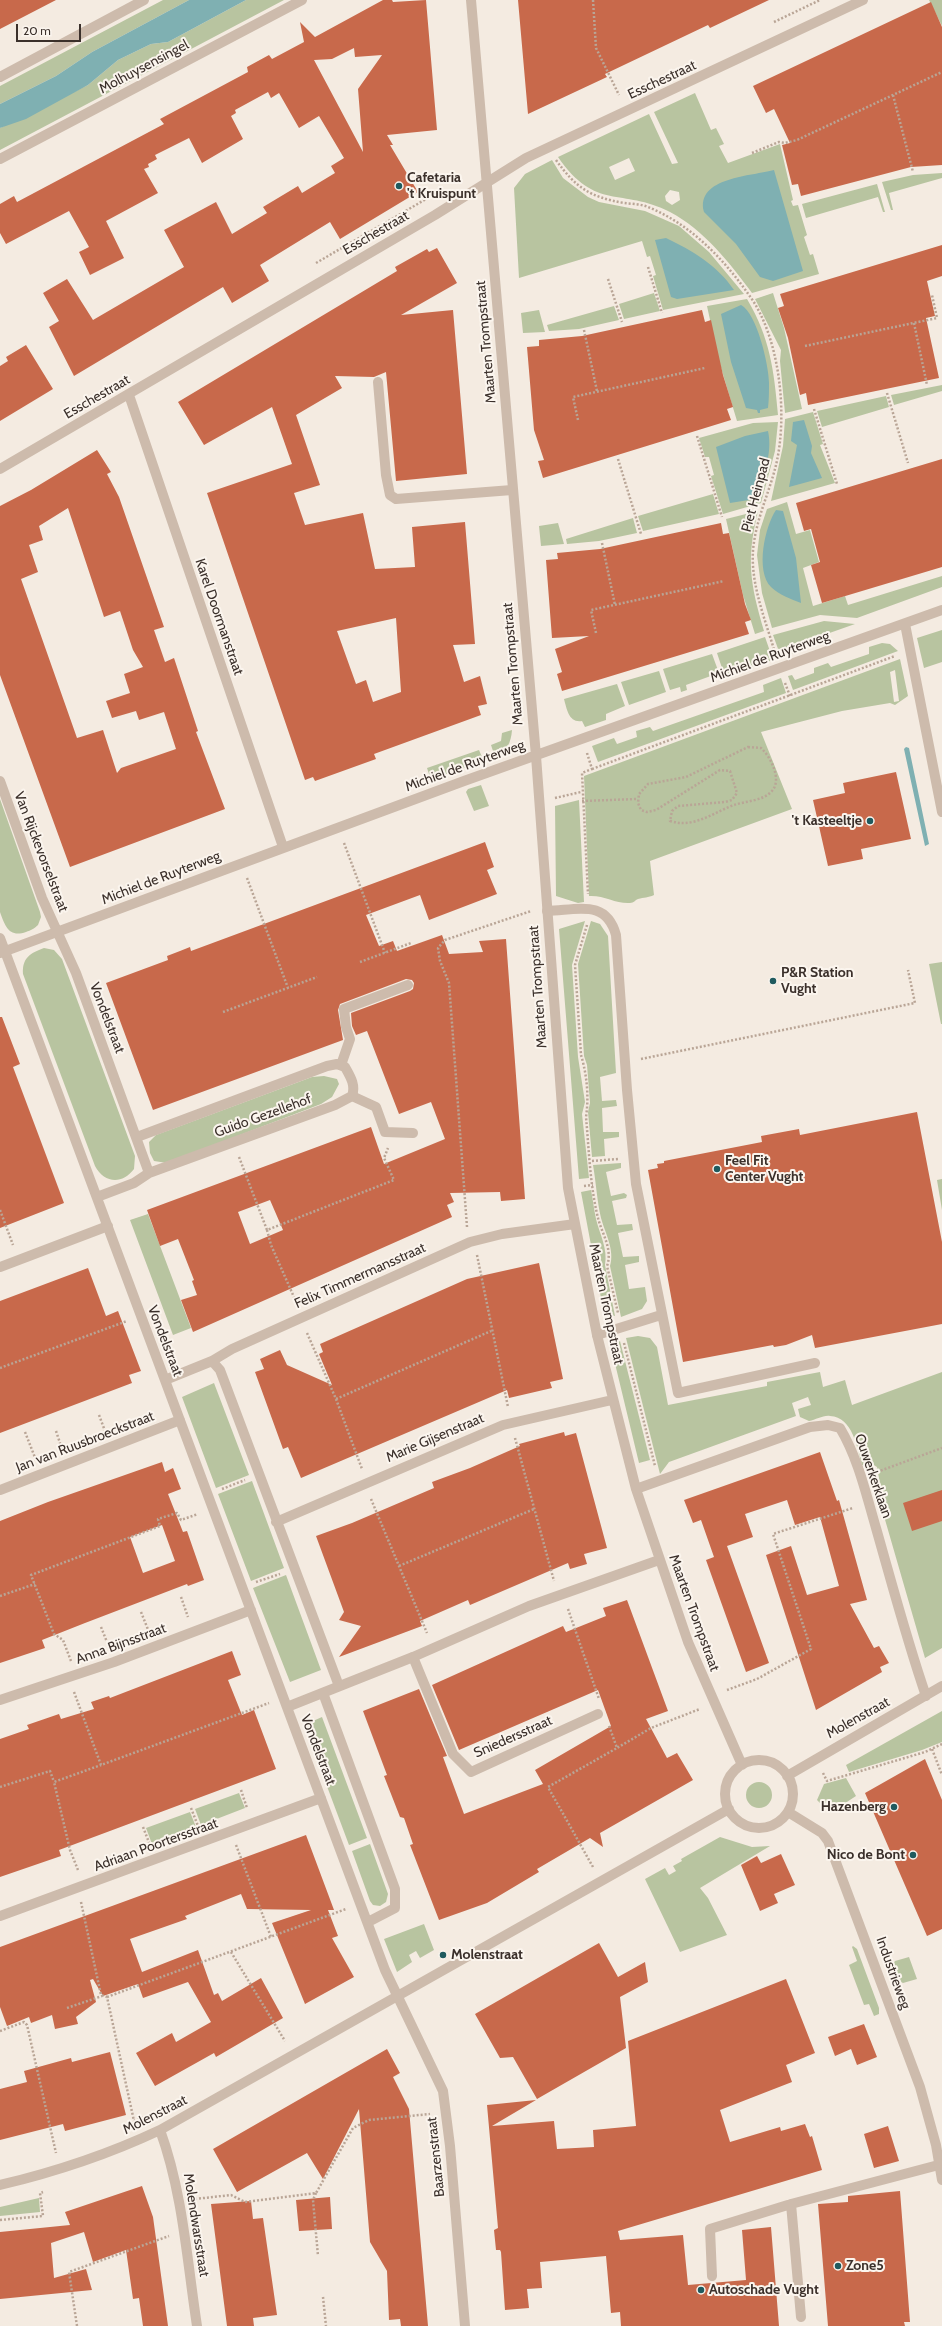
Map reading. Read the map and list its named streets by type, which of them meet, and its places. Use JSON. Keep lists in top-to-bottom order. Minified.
{"streets":{"street":["Molhuysensingel","Esschestraat","Maarten Trompstraat","Karel Doormanstraat","Michiel de Ruyterweg","Van Rijckevorselstraat","Vondelstraat","Guido Gezellehof","Felix Timmermansstraat","Marie Gijsenstraat","Jan van Ruusbroeckstraat","Ouwerkerklaan","Anna Bijnsstraat","Molenstraat","Sniedersstraat","Adriaan Poortersstraat","Industrieweg","Baarzenstraat","Molendwarsstraat"],"path":["Piet Heinpad"]},"crossings":[["Esschestraat","Maarten Trompstraat"],["Esschestraat","Piet Heinpad"],["Esschestraat","Karel Doormanstraat"],["Maarten Trompstraat","Michiel de Ruyterweg"],["Maarten Trompstraat","Felix Timmermansstraat"],["Maarten Trompstraat","Marie Gijsenstraat"],["Maarten Trompstraat","Ouwerkerklaan"],["Maarten Trompstraat","Molenstraat"],["Maarten Trompstraat","Industrieweg"],["Piet Heinpad","Michiel de Ruyterweg"],["Karel Doormanstraat","Michiel de Ruyterweg"],["Michiel de Ruyterweg","Van Rijckevorselstraat"],["Michiel de Ruyterweg","Vondelstraat"],["Van Rijckevorselstraat","Vondelstraat"],["Vondelstraat","Guido Gezellehof"],["Vondelstraat","Felix Timmermansstraat"],["Vondelstraat","Jan van Ruusbroeckstraat"],["Vondelstraat","Anna Bijnsstraat"],["Vondelstraat","Molenstraat"],["Vondelstraat","Adriaan Poortersstraat"],["Vondelstraat","Baarzenstraat"],["Ouwerkerklaan","Molenstraat"],["Molenstraat","Industrieweg"],["Molenstraat","Baarzenstraat"],["Molenstraat","Molendwarsstraat"]],"places":["Cafetaria 't Kruispunt","'t Kasteeltje","P&R Station Vught","Feel Fit Center Vught","Hazenberg","Nico de Bont","Molenstraat","Zone5","Autoschade Vught"],"scale_bar":"20 m"}
